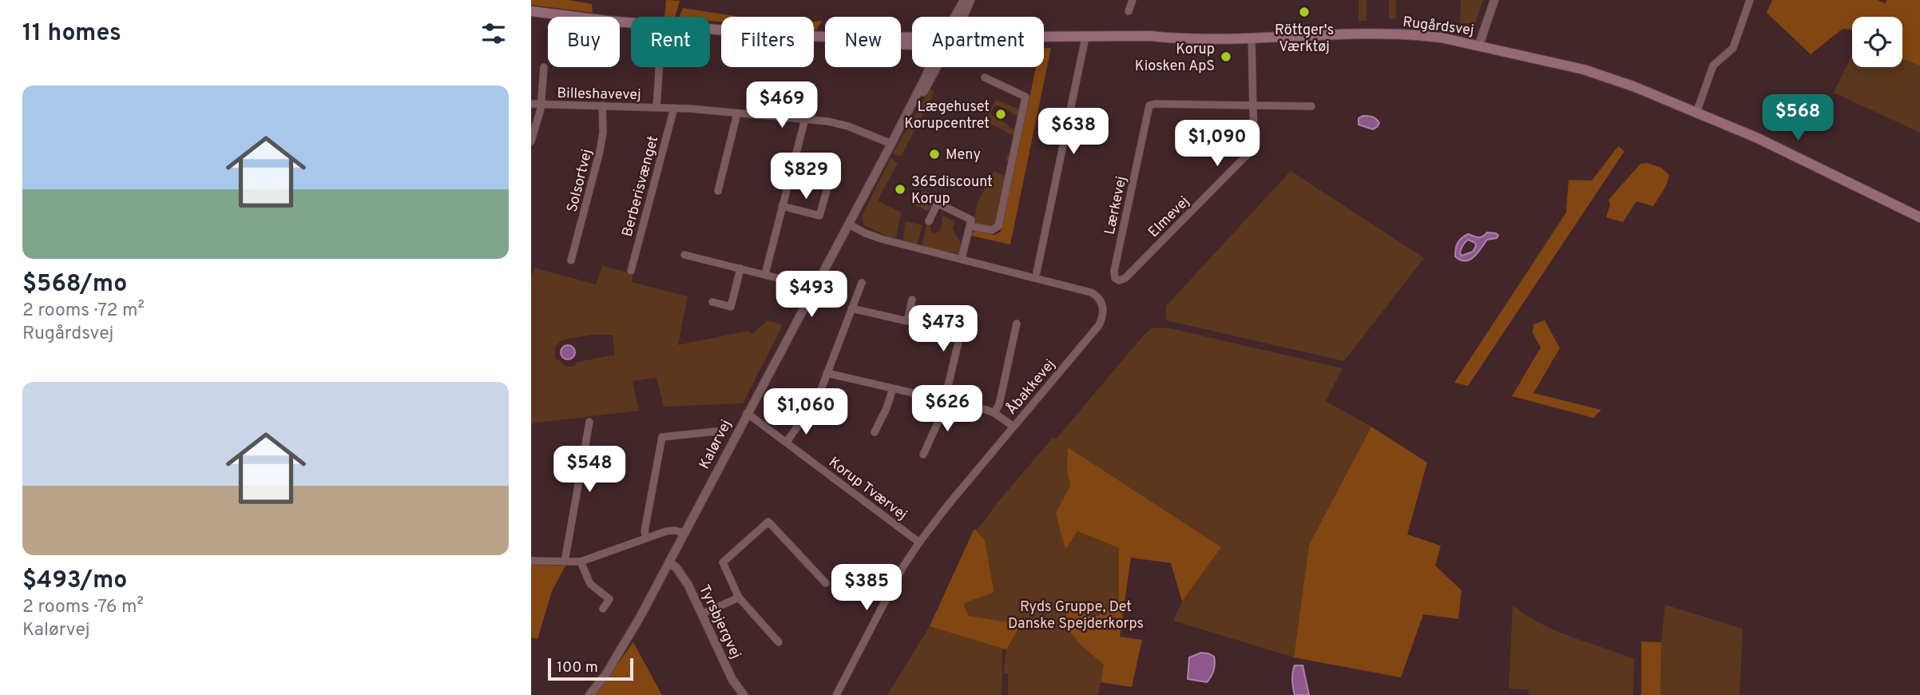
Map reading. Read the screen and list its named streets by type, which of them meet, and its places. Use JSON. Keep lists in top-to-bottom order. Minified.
{"streets":{"main road":["Rugårdsvej"],"street":["Billeshavevej","Solsortvej","Berberisvænget","Lærkevej","Elmevej","Åbakkevej","Kalørvej","Korup Tværvej","Tyrsbjergvej"]},"crossings":[["Rugårdsvej","Elmevej"],["Billeshavevej","Solsortvej"],["Billeshavevej","Berberisvænget"],["Billeshavevej","Kalørvej"],["Lærkevej","Elmevej"],["Åbakkevej","Kalørvej"],["Åbakkevej","Korup Tværvej"],["Kalørvej","Korup Tværvej"],["Kalørvej","Tyrsbjergvej"]],"parks":["Ryds Gruppe, Det Danske Spejderkorps"],"places":["Röttger's Værktøj","Korup Kiosken ApS","Lægehuset Korupcentret","Meny","365discount Korup"],"scale_bar":"100 m","page":{"heading":"11 homes","chip":["Buy","Rent","Filters","New","Apartment"],"list":[{"name":"$568/mo","note":"2 rooms · 72 m² · Rugårdsvej"},{"name":"$493/mo","note":"2 rooms · 76 m² · Kalørvej"}],"price":["$469","$568","$638","$1,090","$829","$493","$473","$626","$1,060","$548","$385"],"scale":"100 m"}}
